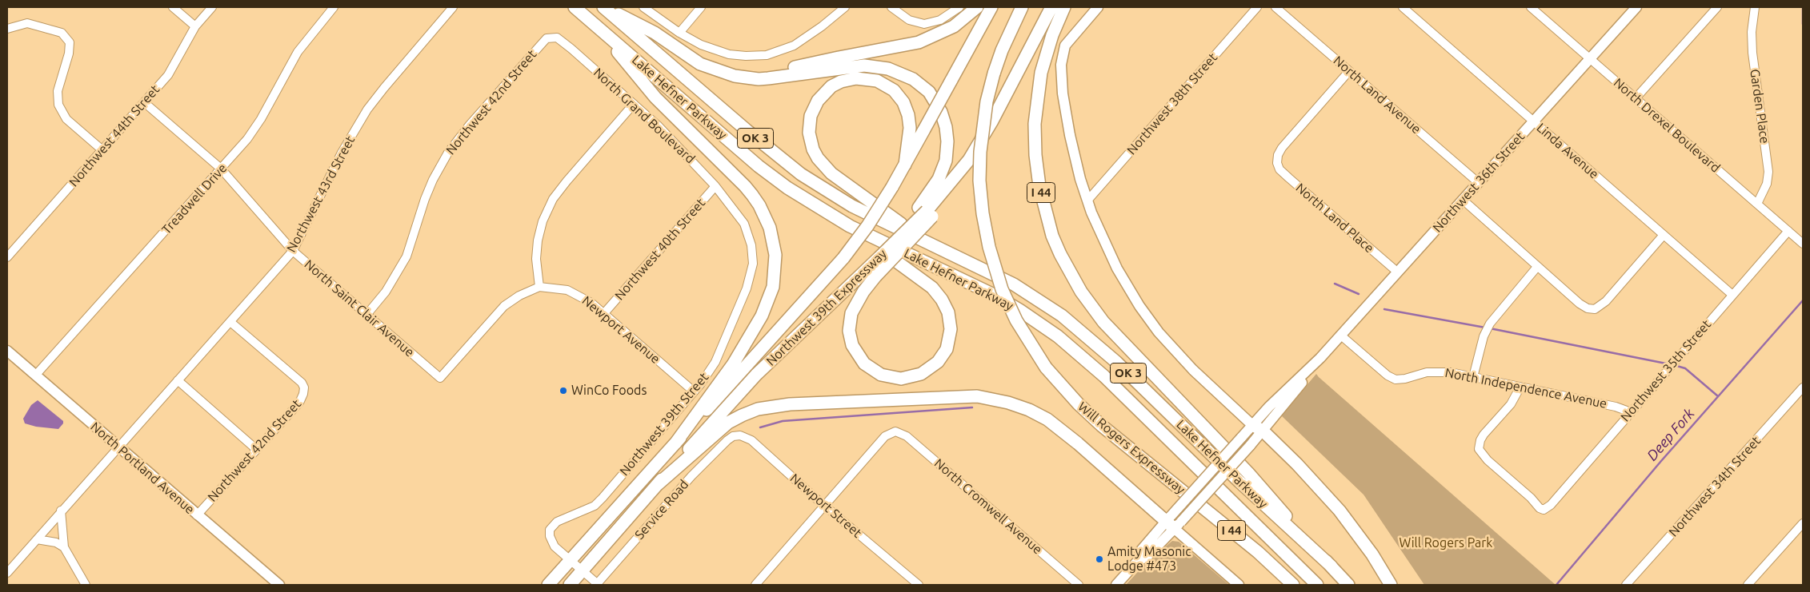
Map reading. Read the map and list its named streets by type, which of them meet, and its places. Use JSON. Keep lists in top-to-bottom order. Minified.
{"streets":{"highway":["Lake Hefner Parkway","OK 3","I 44","Northwest 39th Expressway","Will Rogers Expressway"],"main road":["Northwest 36th Street","North Portland Avenue"],"street":["North Land Avenue","Northwest 42nd Street","Northwest 38th Street","Garden Place","North Grand Boulevard","North Drexel Boulevard","Northwest 44th Street","Linda Avenue","Northwest 43rd Street","Treadwell Drive","North Land Place","Northwest 40th Street","North Saint Clair Avenue","Newport Avenue","Northwest 35th Street","North Independence Avenue","Northwest 39th Street","Northwest 34th Street","Newport Street","North Cromwell Avenue","Service Road"]},"crossings":[["North Land Avenue","Northwest 36th Street"],["North Land Avenue","North Land Place"],["Lake Hefner Parkway","I 44"],["Northwest 42nd Street","North Grand Boulevard"],["Northwest 42nd Street","Northwest 43rd Street"],["Northwest 42nd Street","North Saint Clair Avenue"],["Northwest 42nd Street","North Portland Avenue"],["Garden Place","North Drexel Boulevard"],["North Grand Boulevard","Northwest 40th Street"],["North Grand Boulevard","Northwest 39th Street"],["North Drexel Boulevard","Northwest 36th Street"],["North Drexel Boulevard","Northwest 35th Street"],["Northwest 44th Street","North Saint Clair Avenue"],["Linda Avenue","Northwest 36th Street"],["Linda Avenue","Northwest 35th Street"],["Northwest 36th Street","North Land Place"],["Northwest 36th Street","North Independence Avenue"],["Northwest 43rd Street","North Saint Clair Avenue"],["Northwest 43rd Street","North Portland Avenue"],["Treadwell Drive","North Saint Clair Avenue"],["Treadwell Drive","North Portland Avenue"],["Northwest 40th Street","Newport Avenue"],["Northwest 39th Expressway","Northwest 39th Street"],["North Saint Clair Avenue","Newport Avenue"],["Newport Avenue","Northwest 39th Street"],["Northwest 35th Street","North Independence Avenue"],["Newport Street","North Cromwell Avenue"],["Newport Street","Service Road"]],"water":["Deep Fork"],"parks":["Will Rogers Park"],"places":["WinCo Foods","Amity Masonic Lodge #473"]}
